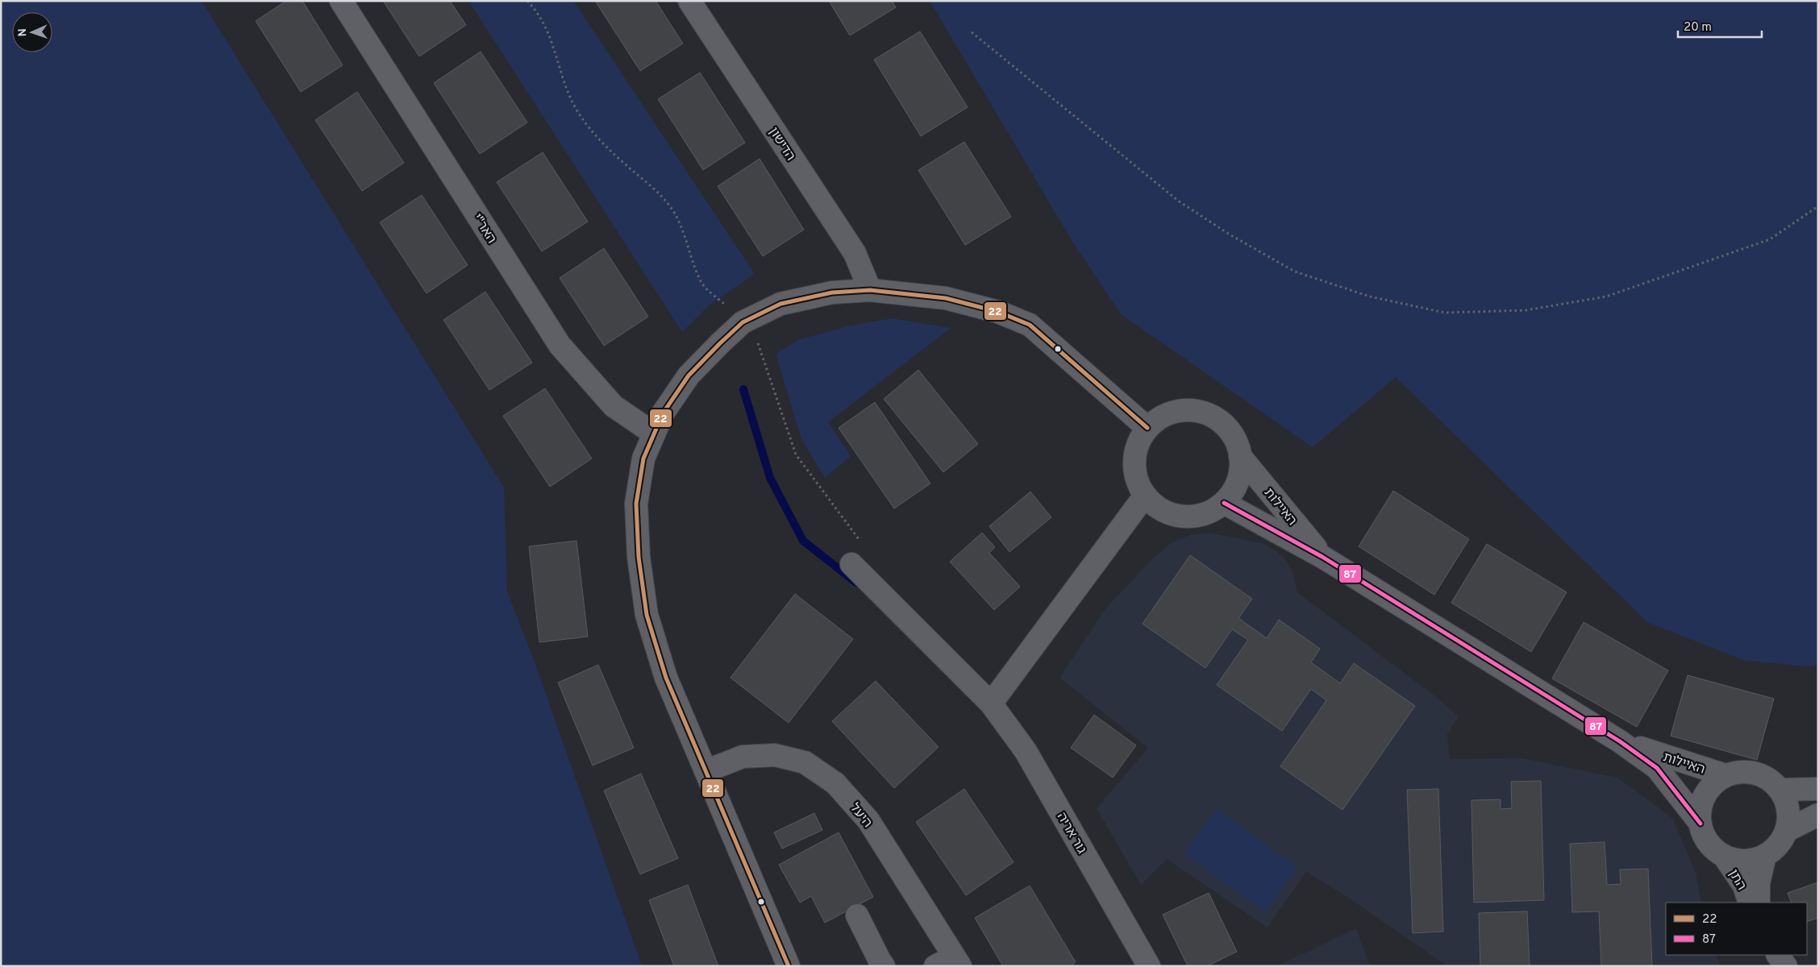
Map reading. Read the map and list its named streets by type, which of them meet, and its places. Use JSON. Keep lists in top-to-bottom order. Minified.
{"streets":{"street":["הדישון","האר\"י","האיילות","היעל","גור אריה","התן"]},"crossings":[["האיילות","התן"]],"lines":["transit line 22","transit line 87"],"legend":["22","87"],"scale_bar":"20 m","north":"left"}
